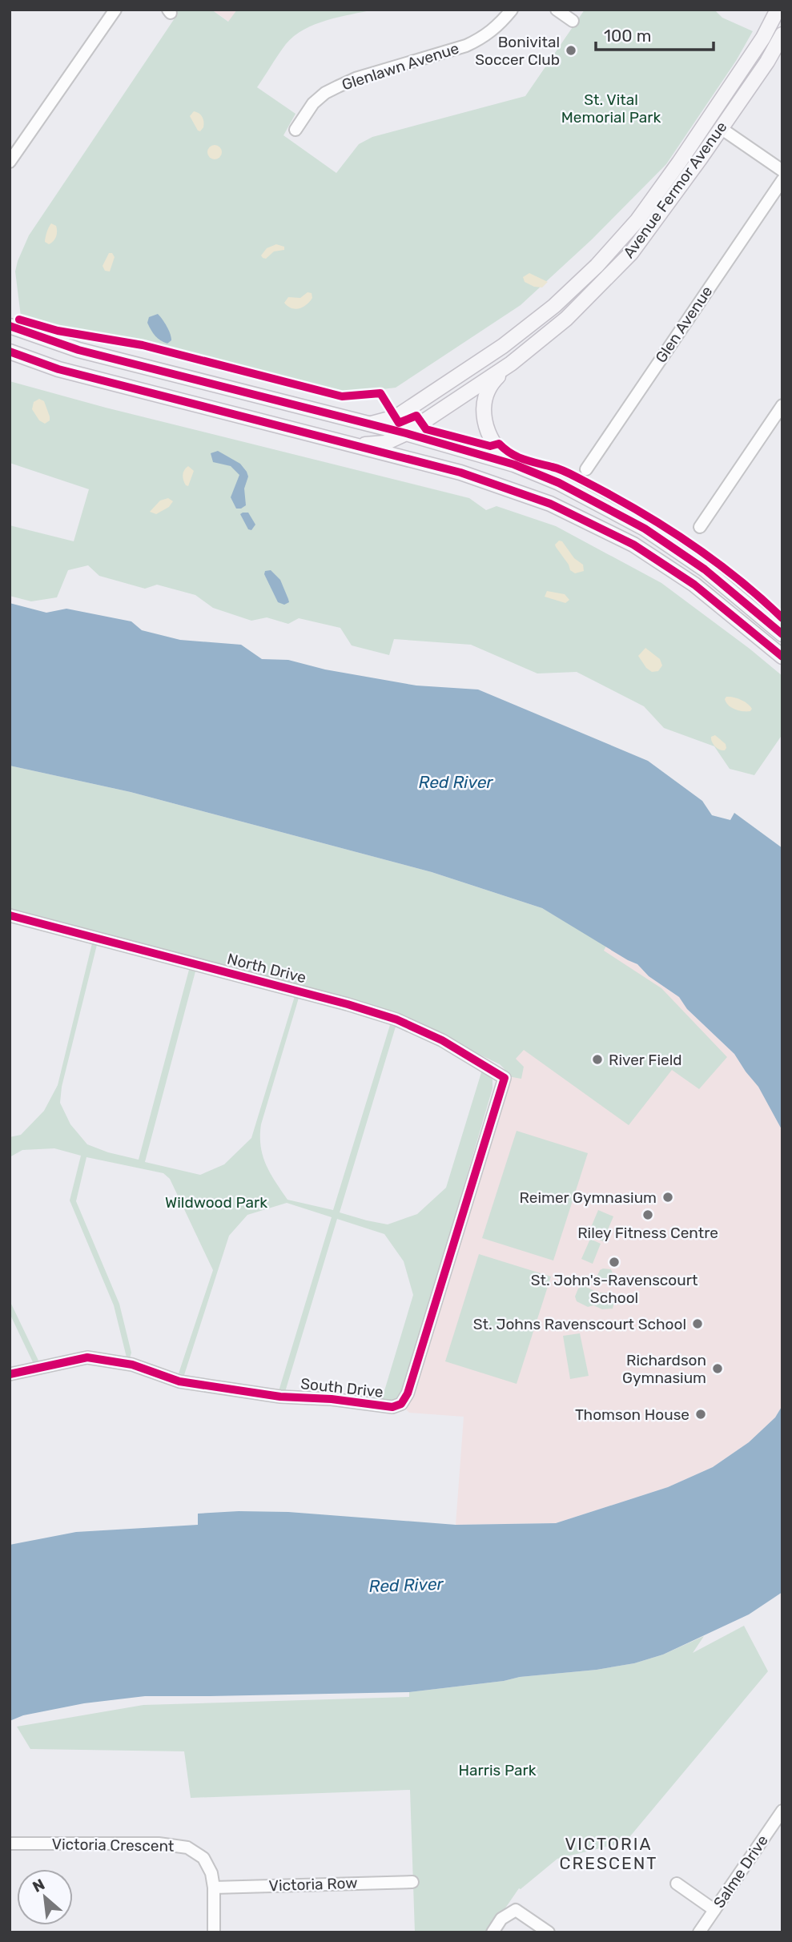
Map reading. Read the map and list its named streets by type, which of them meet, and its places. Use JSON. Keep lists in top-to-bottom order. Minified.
{"streets":{"main road":["Avenue Fermor Avenue"],"street":["Glenlawn Avenue","Glen Avenue","North Drive","South Drive","Victoria Crescent","Salme Drive","Victoria Row"]},"crossings":[["North Drive","South Drive"],["Victoria Crescent","Victoria Row"]],"districts":["VICTORIA CRESCENT"],"water":["Red River"],"parks":["St. Vital Memorial Park","Wildwood Park","Harris Park"],"places":["Bonivital Soccer Club","River Field","Reimer Gymnasium","Riley Fitness Centre","St. John's-Ravenscourt School","St. Johns Ravenscourt School","Richardson Gymnasium","Thomson House"],"scale_bar":"100 m","north":"top left"}
